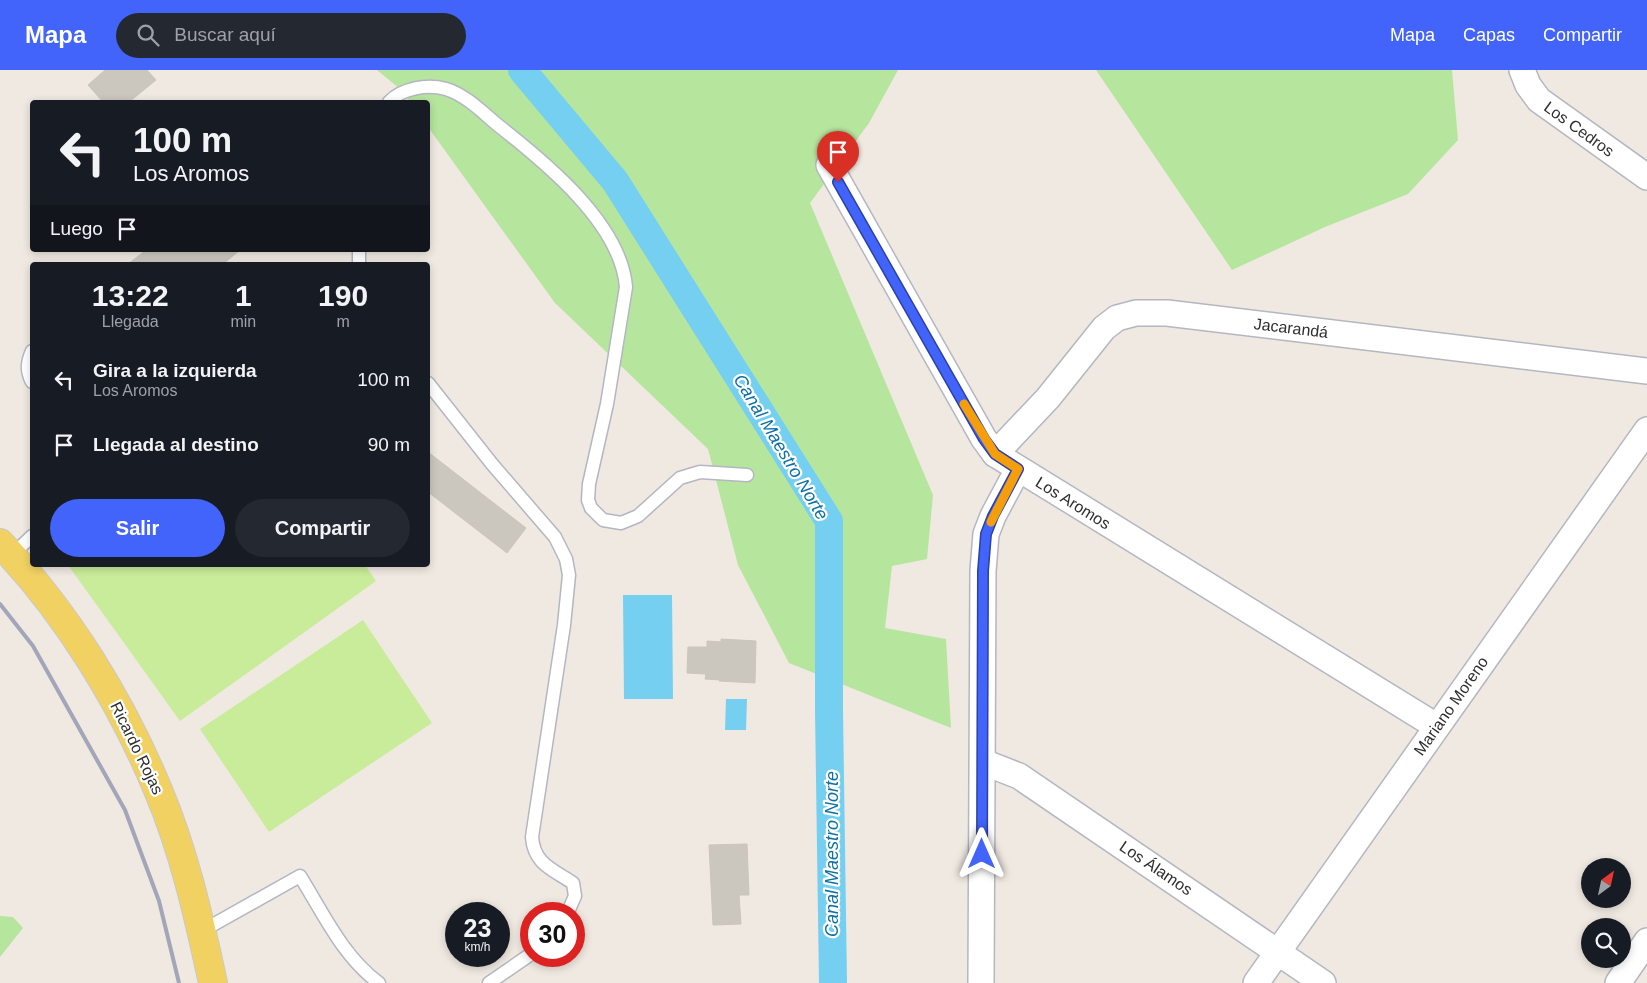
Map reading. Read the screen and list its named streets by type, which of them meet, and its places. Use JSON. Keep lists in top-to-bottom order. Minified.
{"streets":{"main road":["Ricardo Rojas"],"street":["Los Cedros","Jacarandá","Los Aromos","Mariano Moreno","Los Álamos"]},"crossings":[["Jacarandá","Los Aromos"],["Los Aromos","Mariano Moreno"],["Mariano Moreno","Los Álamos"]],"water":["Canal Maestro Norte"],"north":"top right","page":{"header":"Mapa","search":"Buscar aquí","nav":["Mapa","Capas","Compartir"],"turn":["100 m","Los Aromos"],"then":"Luego","eta":["13:22","Llegada","1","min","190","m"],"list":[{"name":"Gira a la izquierda","note":"Los Aromos","value":"100 m"},{"name":"Llegada al destino","value":"90 m"}],"buttons":["Salir","Compartir"],"speed":"23 km/h","limit":"30"}}
